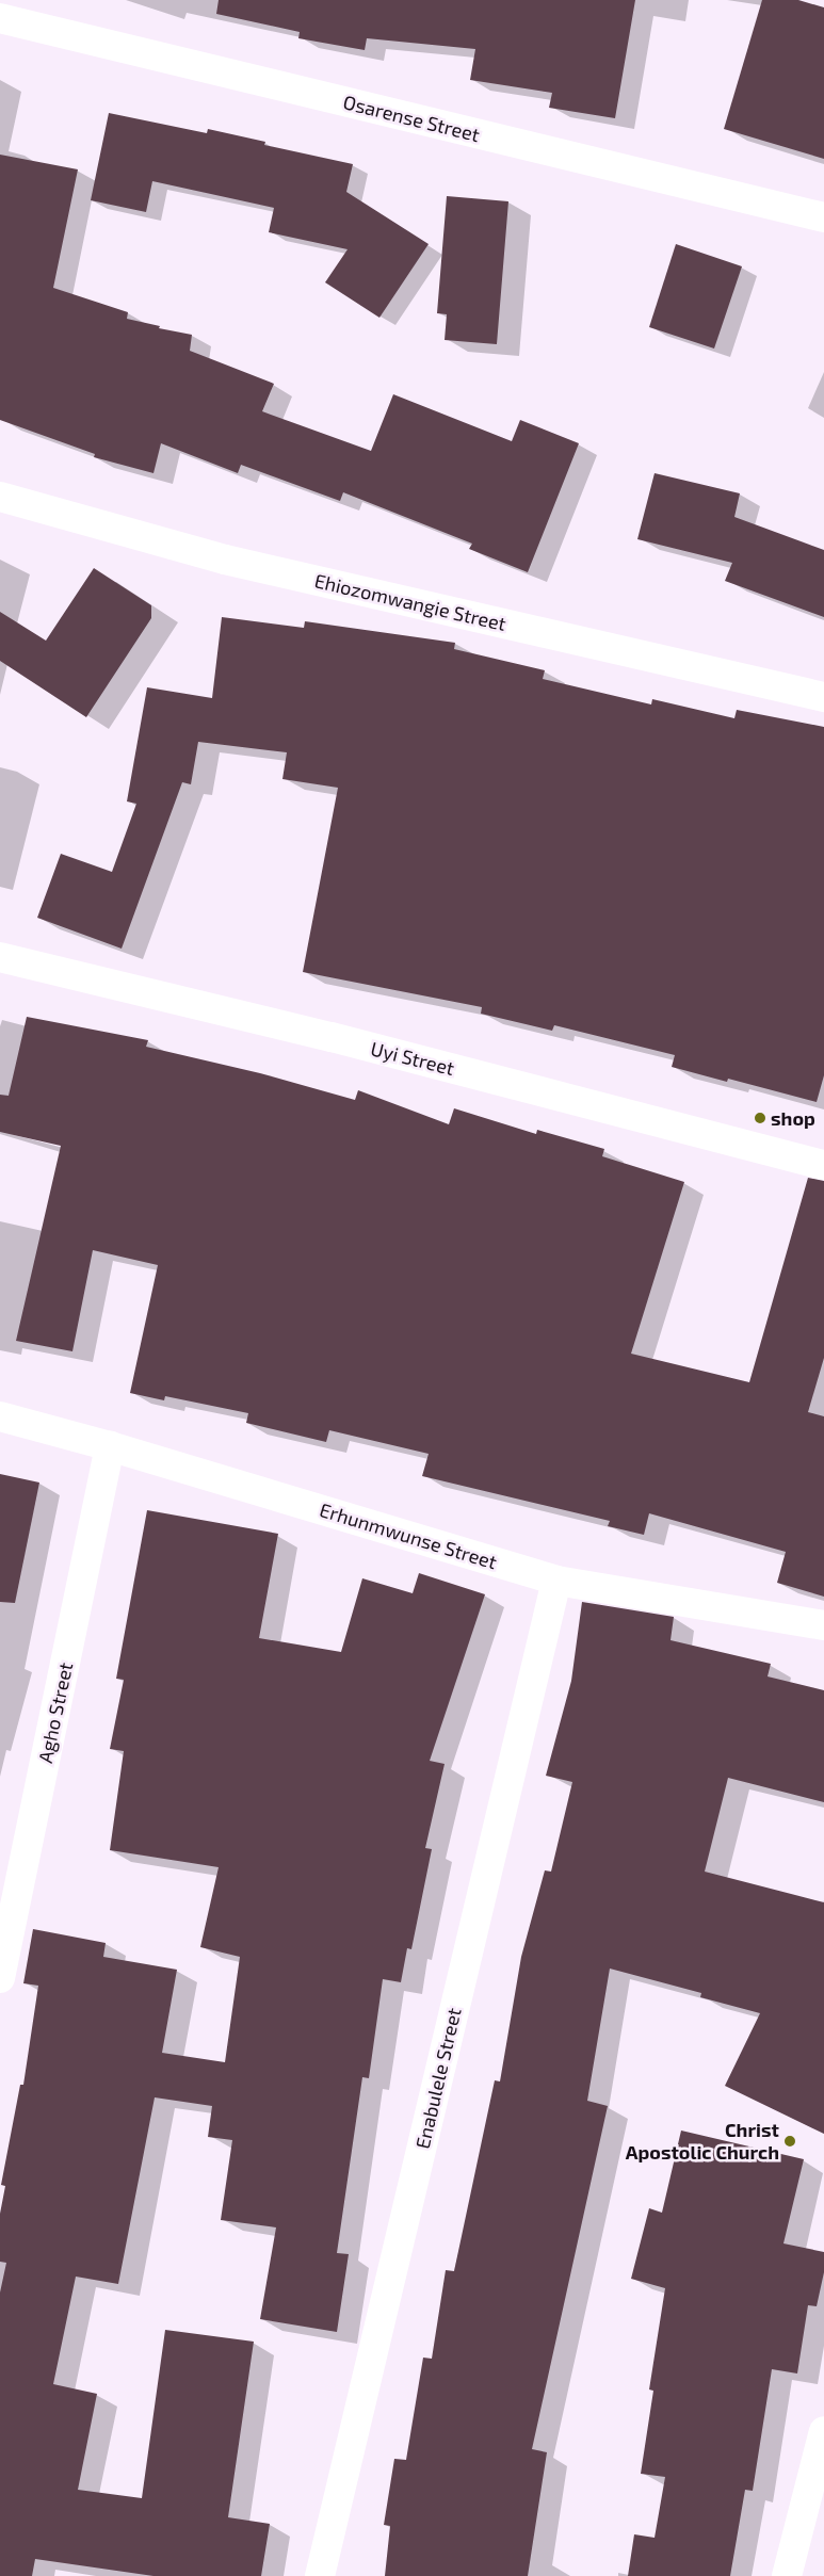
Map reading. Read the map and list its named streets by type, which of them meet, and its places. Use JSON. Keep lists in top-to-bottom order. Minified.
{"streets":{"street":["Osarense Street","Ehiozomwangie Street","Uyi Street","Erhunmwunse Street","Agho Street","Enabulele Street"]},"crossings":[["Erhunmwunse Street","Agho Street"],["Erhunmwunse Street","Enabulele Street"]],"places":["shop","Christ Apostolic Church"]}
